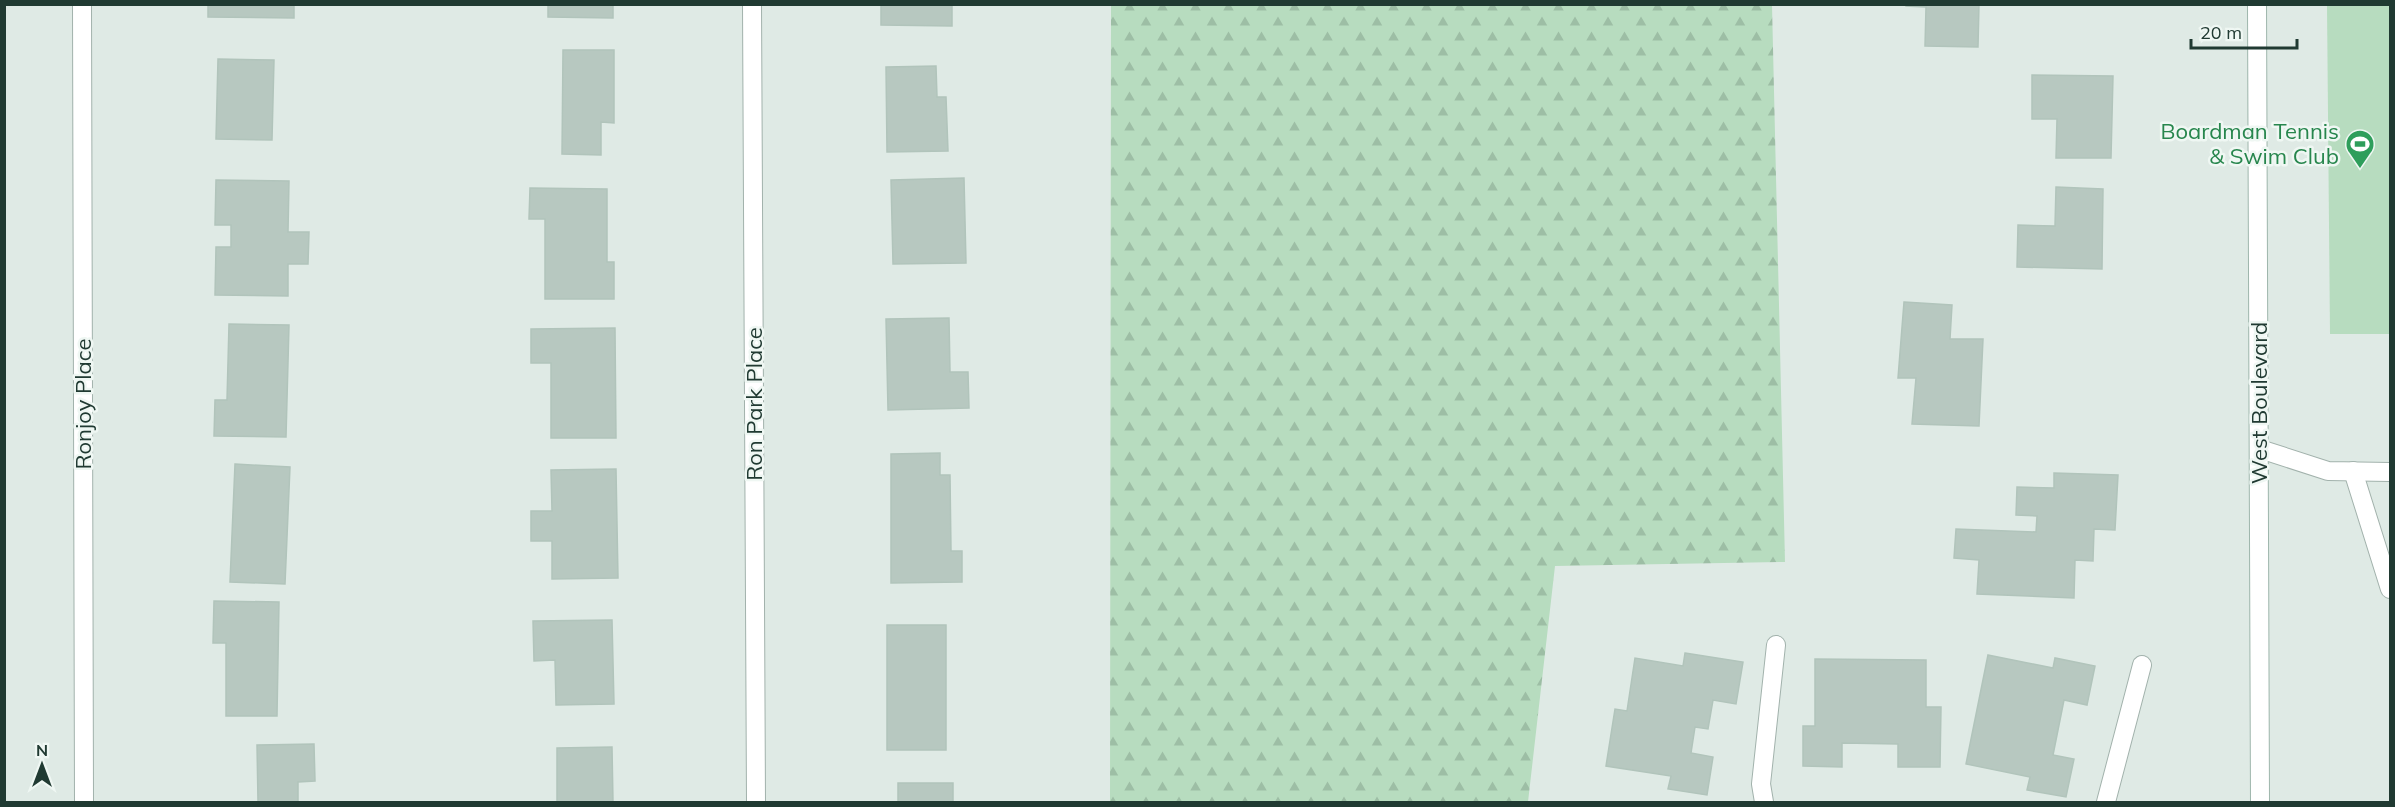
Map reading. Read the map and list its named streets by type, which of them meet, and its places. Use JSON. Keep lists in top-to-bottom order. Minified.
{"streets":{"street":["West Boulevard","Ronjoy Place","Ron Park Place"]},"places":{"sports":["Boardman Tennis & Swim Club"]},"scale_bar":"20 m","north":"top"}
